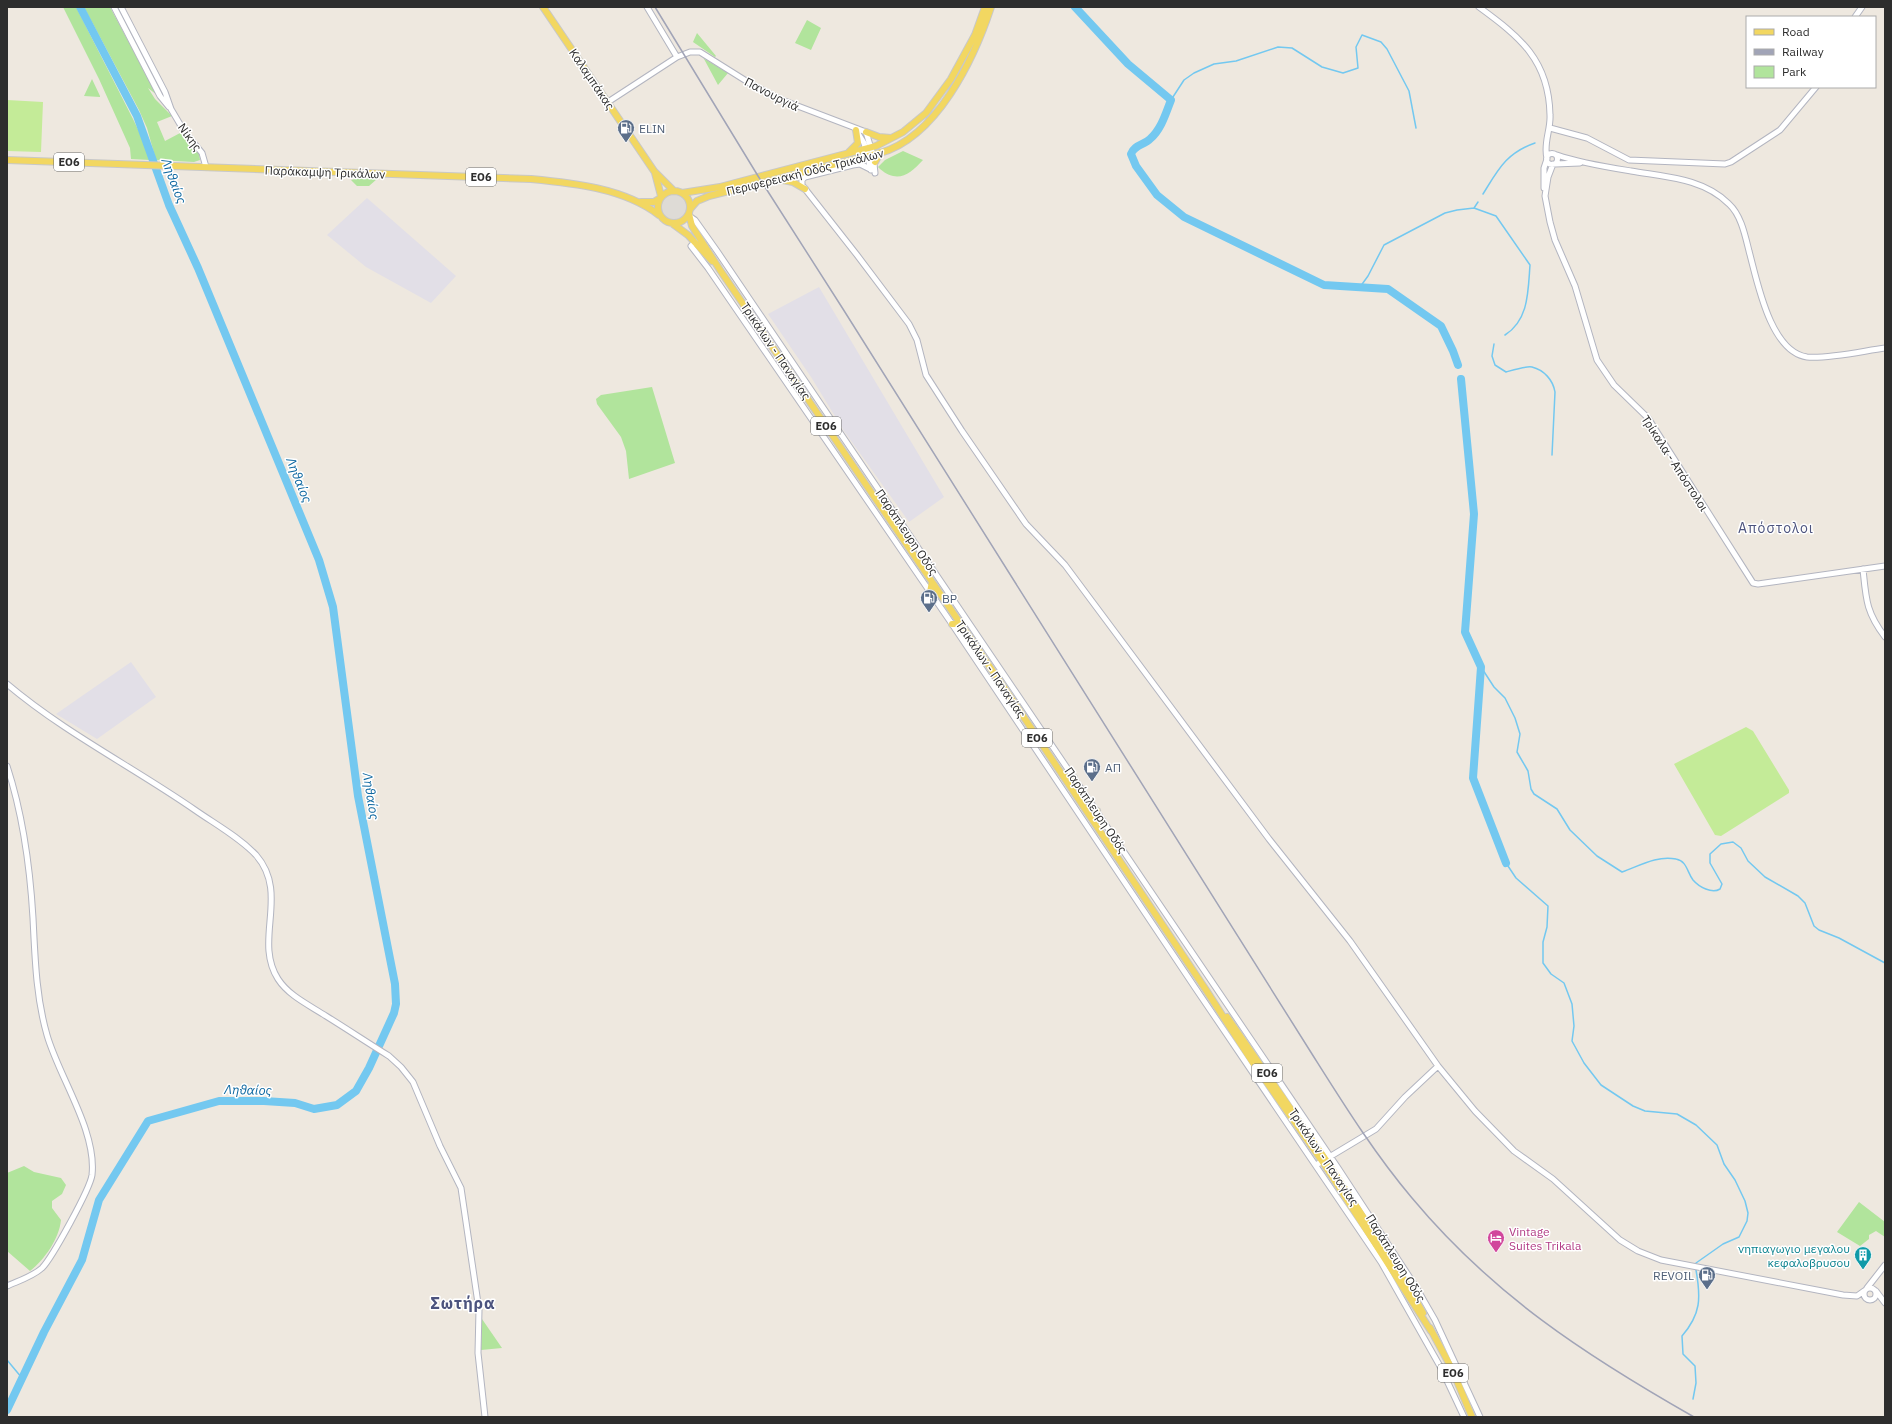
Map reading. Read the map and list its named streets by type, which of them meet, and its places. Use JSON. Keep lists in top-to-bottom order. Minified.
{"streets":{"main road":["Καλαμπάκας","ΕΟ6","Παράκαμψη Τρικάλων","Περιφερειακή Οδός Τρικάλων","Τρικάλων - Παναγίας"],"street":["Πανουργιά","Νίκης","Τρίκαλα - Απόστολοι","Παράπλευρη Οδός"]},"crossings":[["Καλαμπάκας","ΕΟ6"],["Καλαμπάκας","Παράκαμψη Τρικάλων"],["Καλαμπάκας","Περιφερειακή Οδός Τρικάλων"],["Καλαμπάκας","Τρικάλων - Παναγίας"],["Καλαμπάκας","Παράπλευρη Οδός"],["Νίκης","Παράκαμψη Τρικάλων"],["ΕΟ6","Παράκαμψη Τρικάλων"],["ΕΟ6","Περιφερειακή Οδός Τρικάλων"],["ΕΟ6","Τρικάλων - Παναγίας"],["ΕΟ6","Παράπλευρη Οδός"],["Παράκαμψη Τρικάλων","Περιφερειακή Οδός Τρικάλων"],["Παράκαμψη Τρικάλων","Τρικάλων - Παναγίας"],["Παράκαμψη Τρικάλων","Παράπλευρη Οδός"],["Περιφερειακή Οδός Τρικάλων","Τρικάλων - Παναγίας"],["Περιφερειακή Οδός Τρικάλων","Παράπλευρη Οδός"],["Τρικάλων - Παναγίας","Παράπλευρη Οδός"]],"districts":["Απόστολοι","Σωτήρα"],"water":["Ληθαίος"],"places":{"fuel station":["ELIN","BP","ΑΠ","REVOIL"],"hotel":["Vintage Suites Trikala"],"building":["νηπιαγωγιο μεγαλου κεφαλοβρυσου"]},"legend":["Road","Railway","Park"]}
